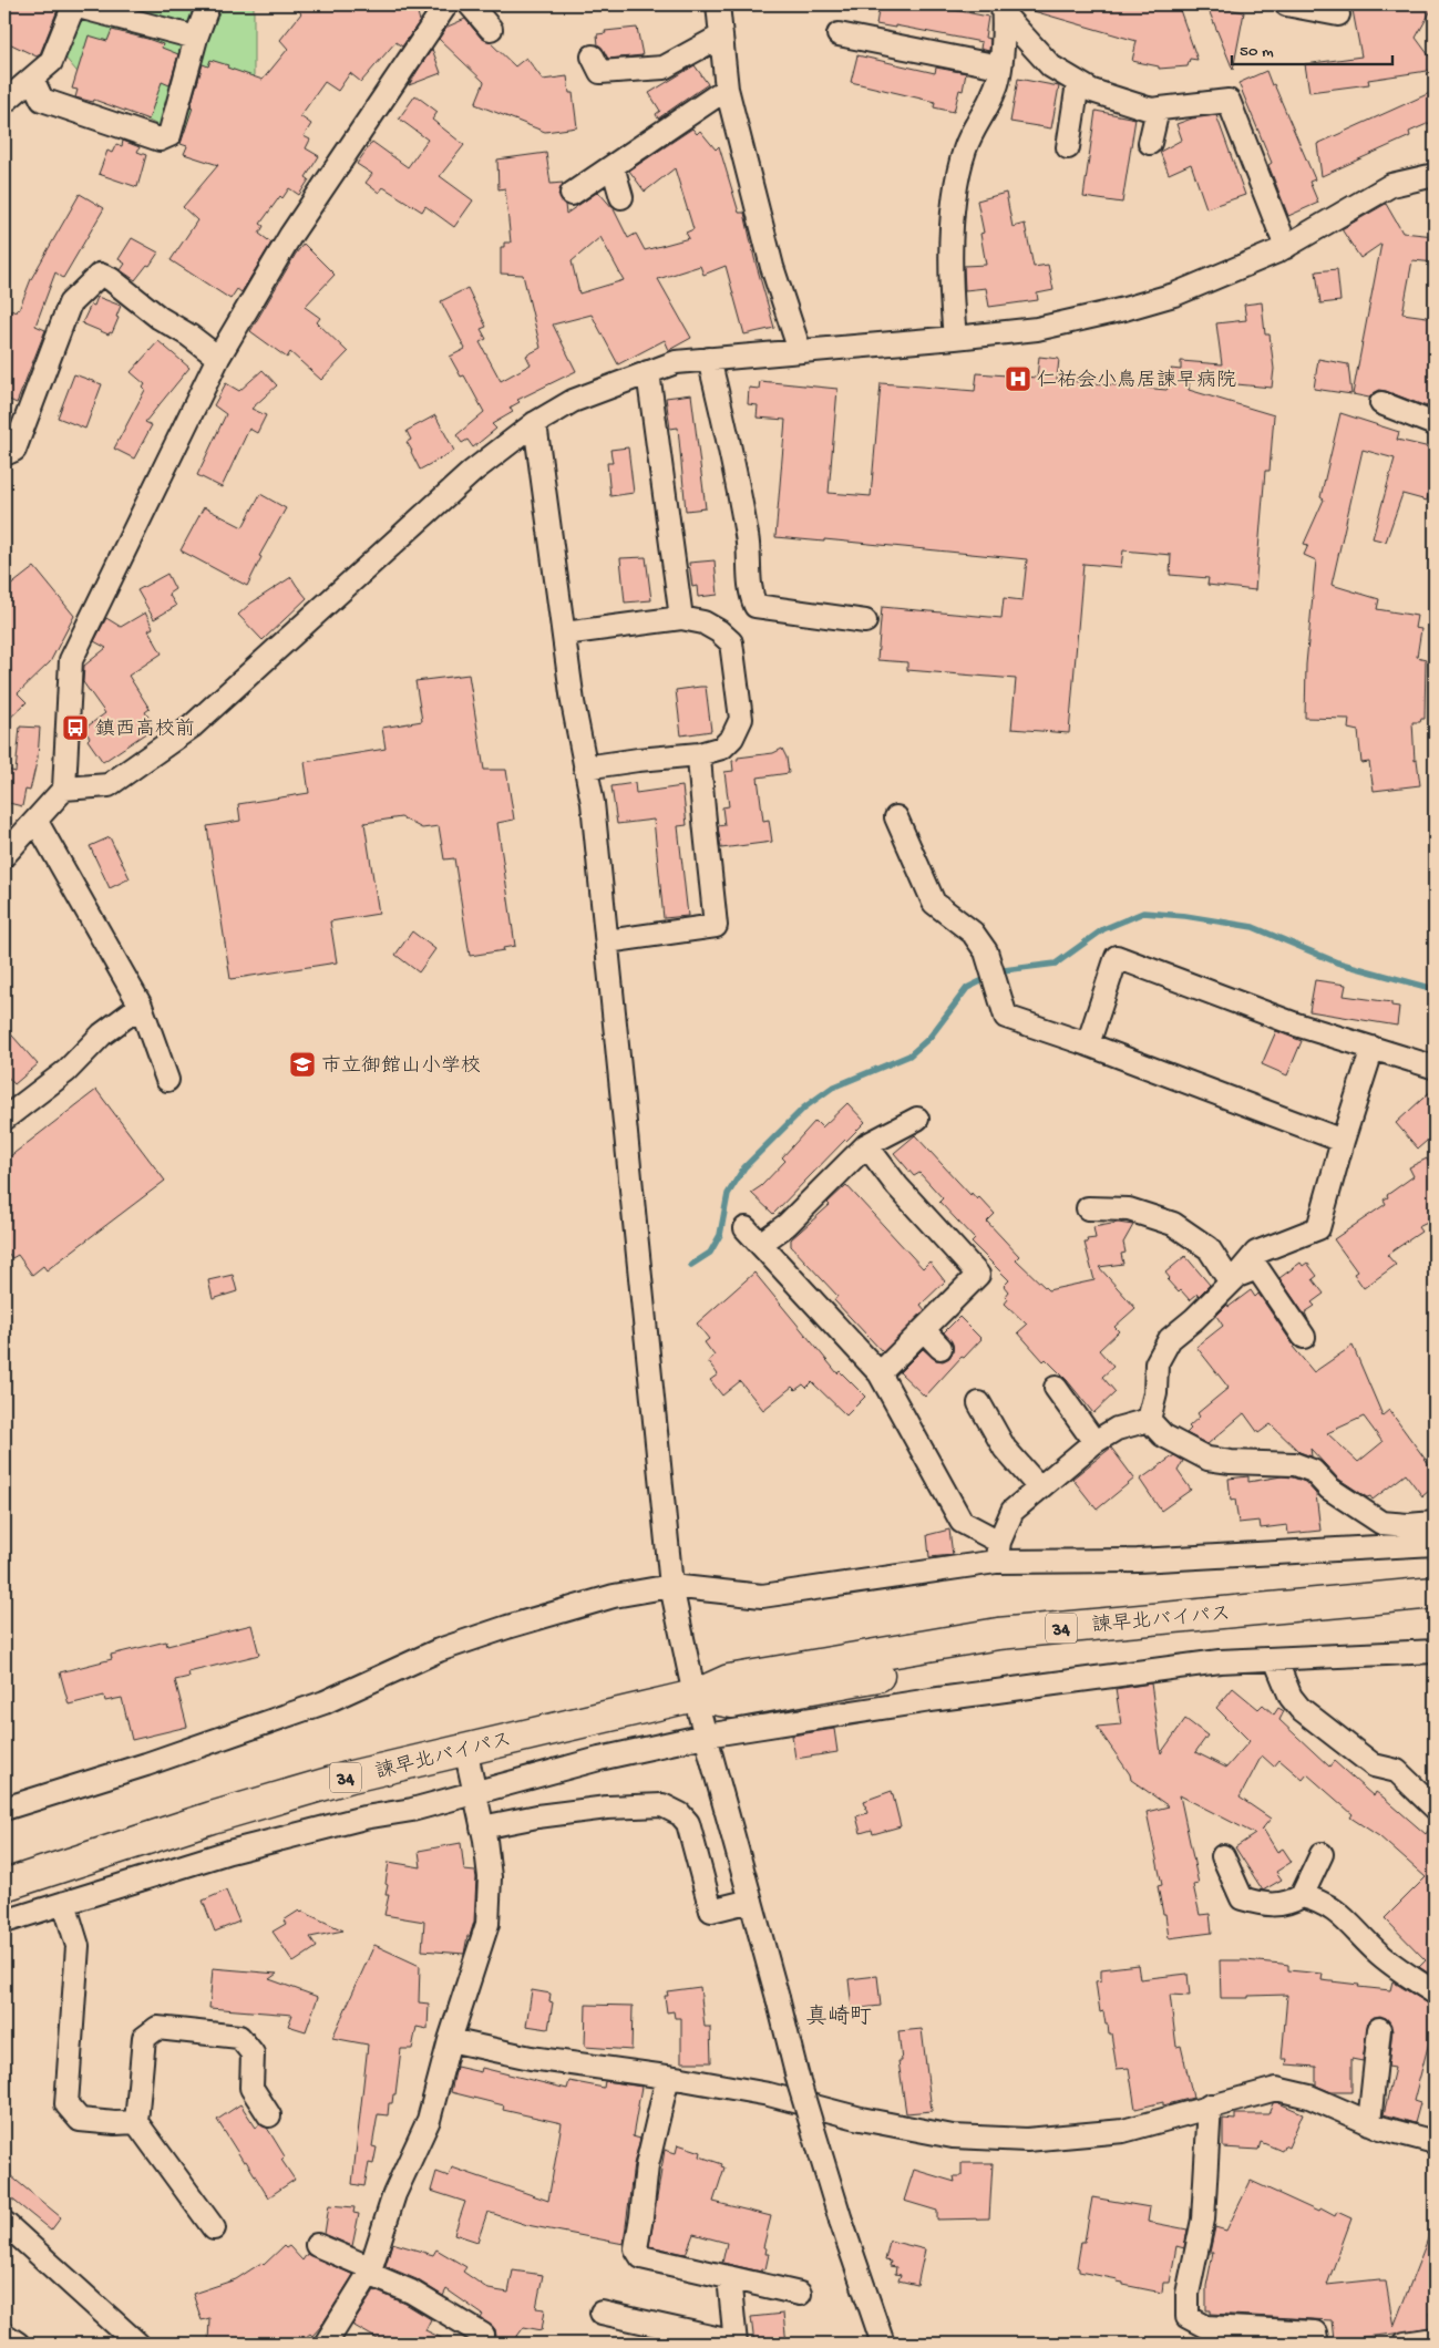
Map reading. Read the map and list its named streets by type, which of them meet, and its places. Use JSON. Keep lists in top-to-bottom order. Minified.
{"streets":{"highway":["諫早北バイパス","34"]},"districts":["真崎町"],"places":{"hospital":["仁祐会小鳥居諫早病院"],"bus stop":["鎮西高校前"],"school or university":["市立御館山小学校"]},"scale_bar":"50 m"}
